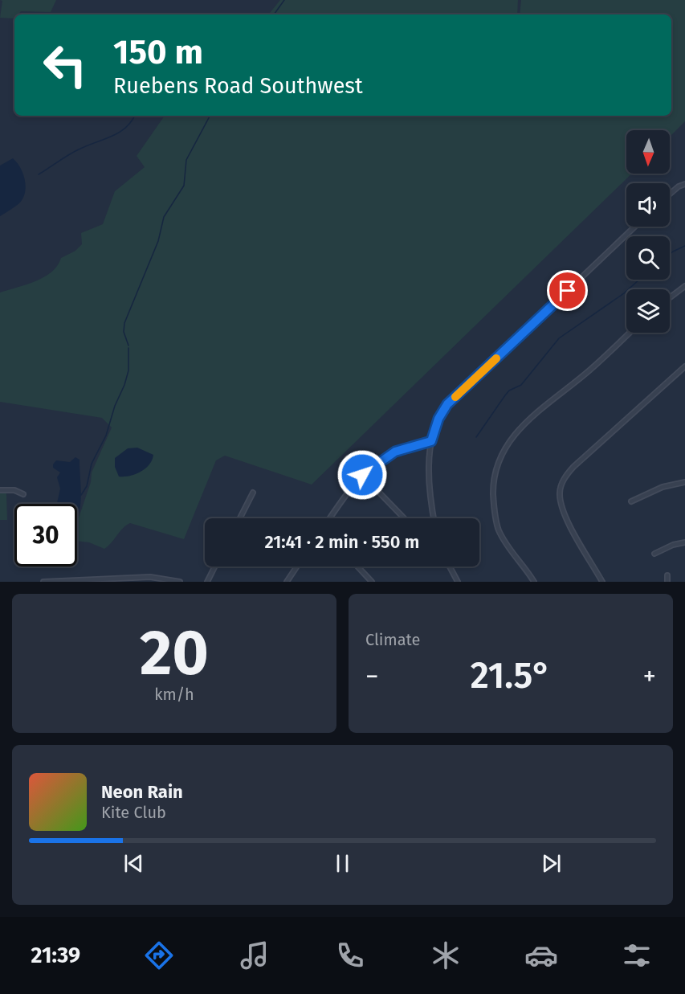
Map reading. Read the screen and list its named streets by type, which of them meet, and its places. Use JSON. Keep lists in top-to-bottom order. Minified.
{"north":"bottom","page":{"turn":["150 m","Ruebens Road Southwest"],"limit":"30","trip":"21:41 · 2 min · 550 m","tile":[["20","km/h"],"Climate"],"heat":["−","21.5°","+"],"song":["Neon Rain","Kite Club"],"tabs":"21:39"}}
